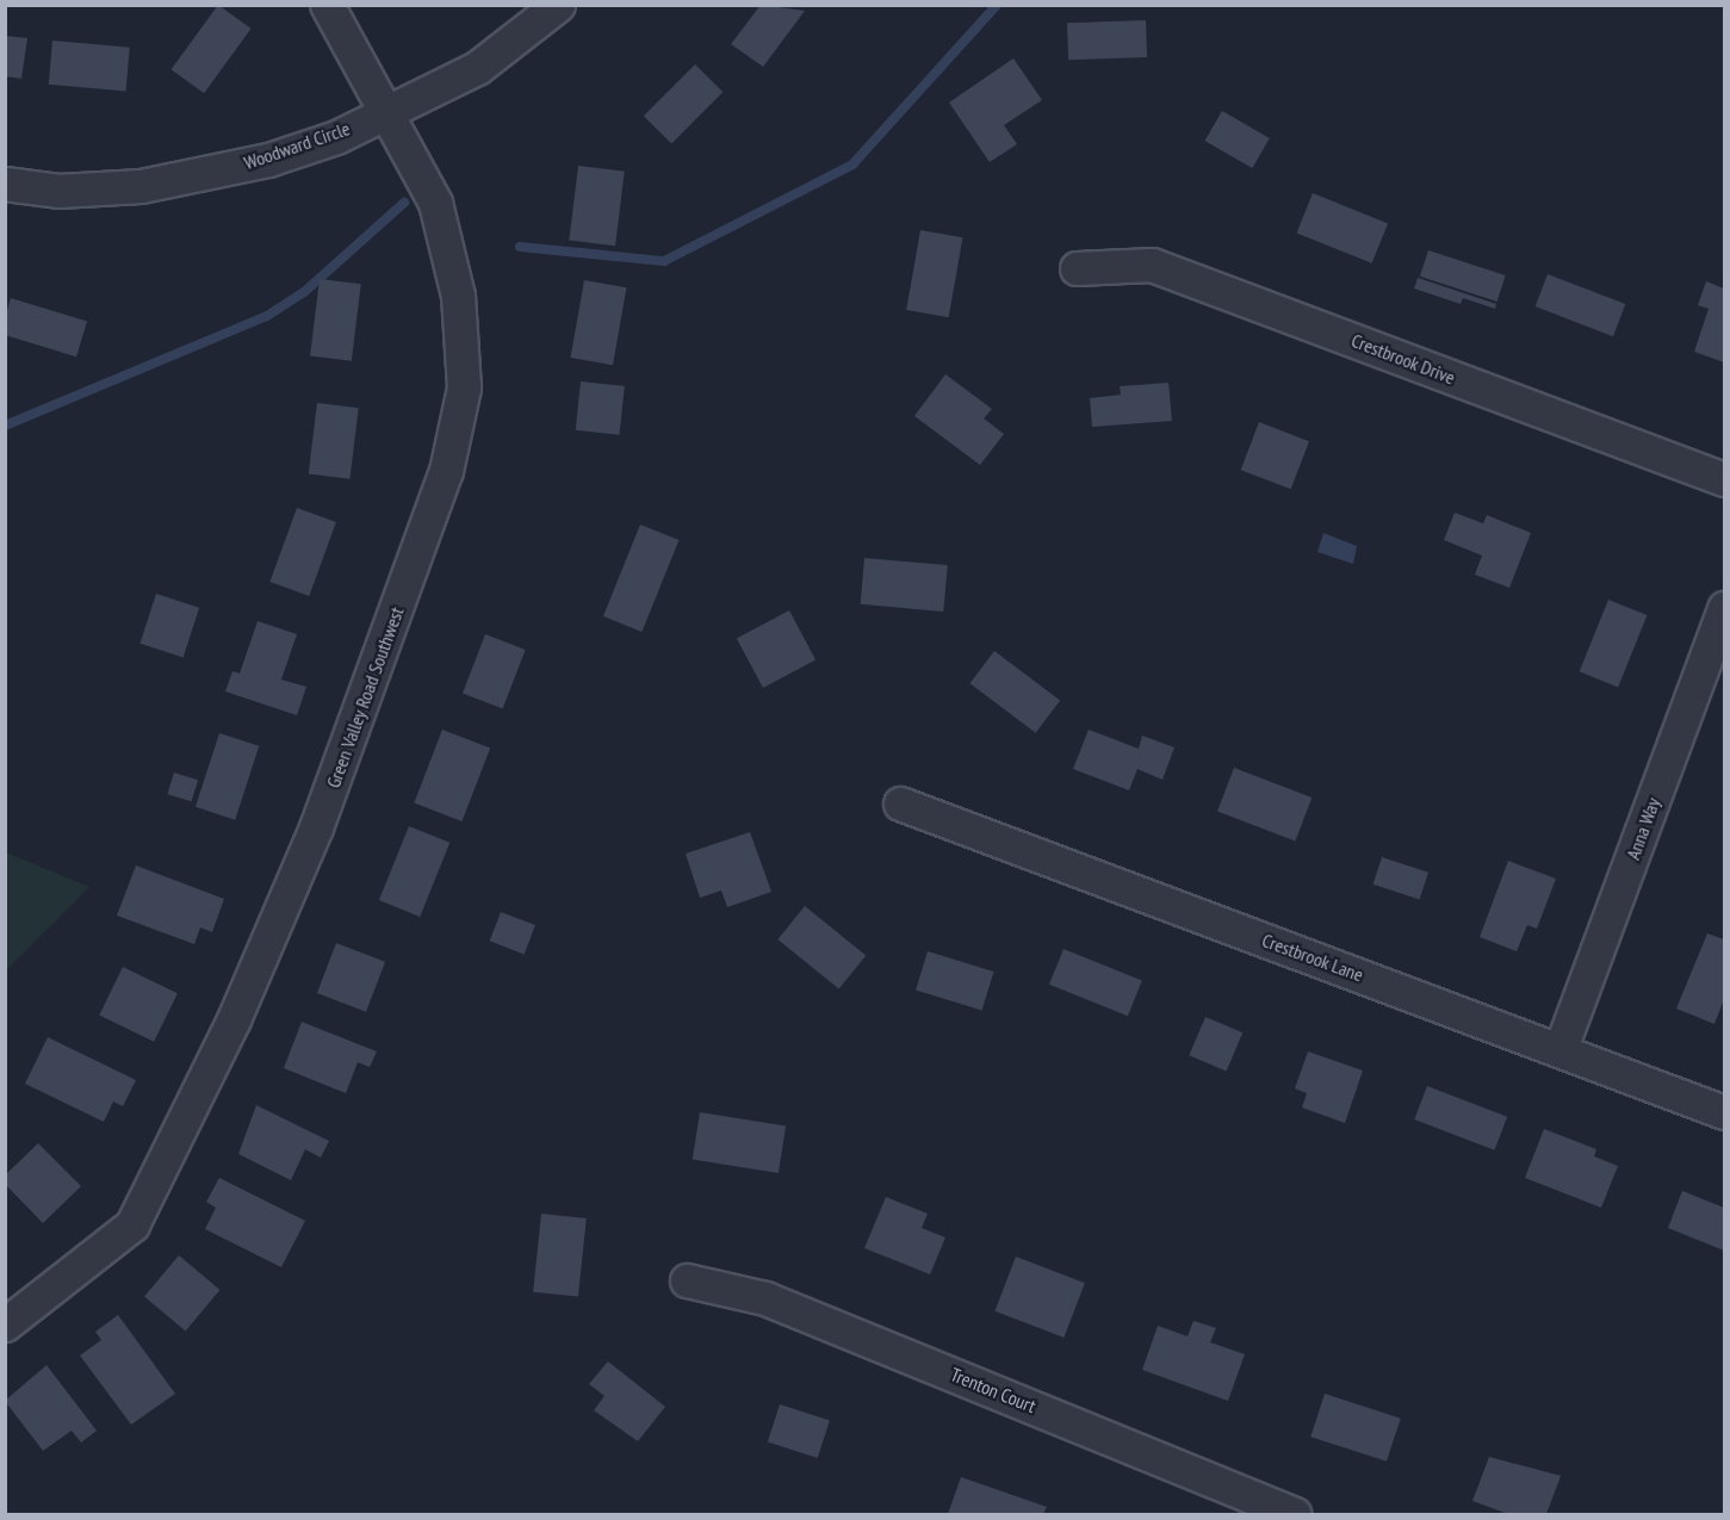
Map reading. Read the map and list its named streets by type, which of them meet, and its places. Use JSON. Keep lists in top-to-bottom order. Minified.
{"streets":{"street":["Woodward Circle","Crestbrook Drive","Green Valley Road Southwest","Anna Way","Crestbrook Lane","Trenton Court"]},"crossings":[["Woodward Circle","Green Valley Road Southwest"],["Anna Way","Crestbrook Lane"]]}
